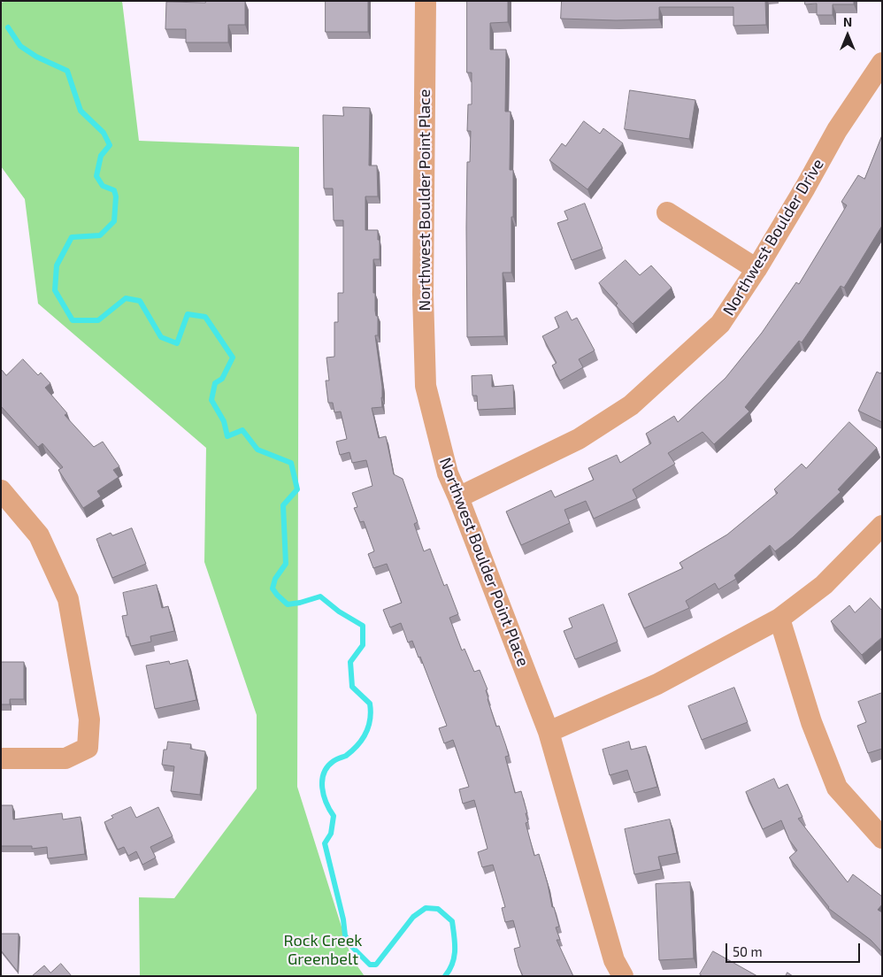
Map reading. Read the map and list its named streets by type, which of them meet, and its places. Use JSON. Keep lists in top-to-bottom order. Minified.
{"streets":{"street":["Northwest Boulder Point Place","Northwest Boulder Drive"]},"crossings":[["Northwest Boulder Point Place","Northwest Boulder Drive"]],"parks":["Rock Creek Greenbelt"],"scale_bar":"50 m","north":"top"}
